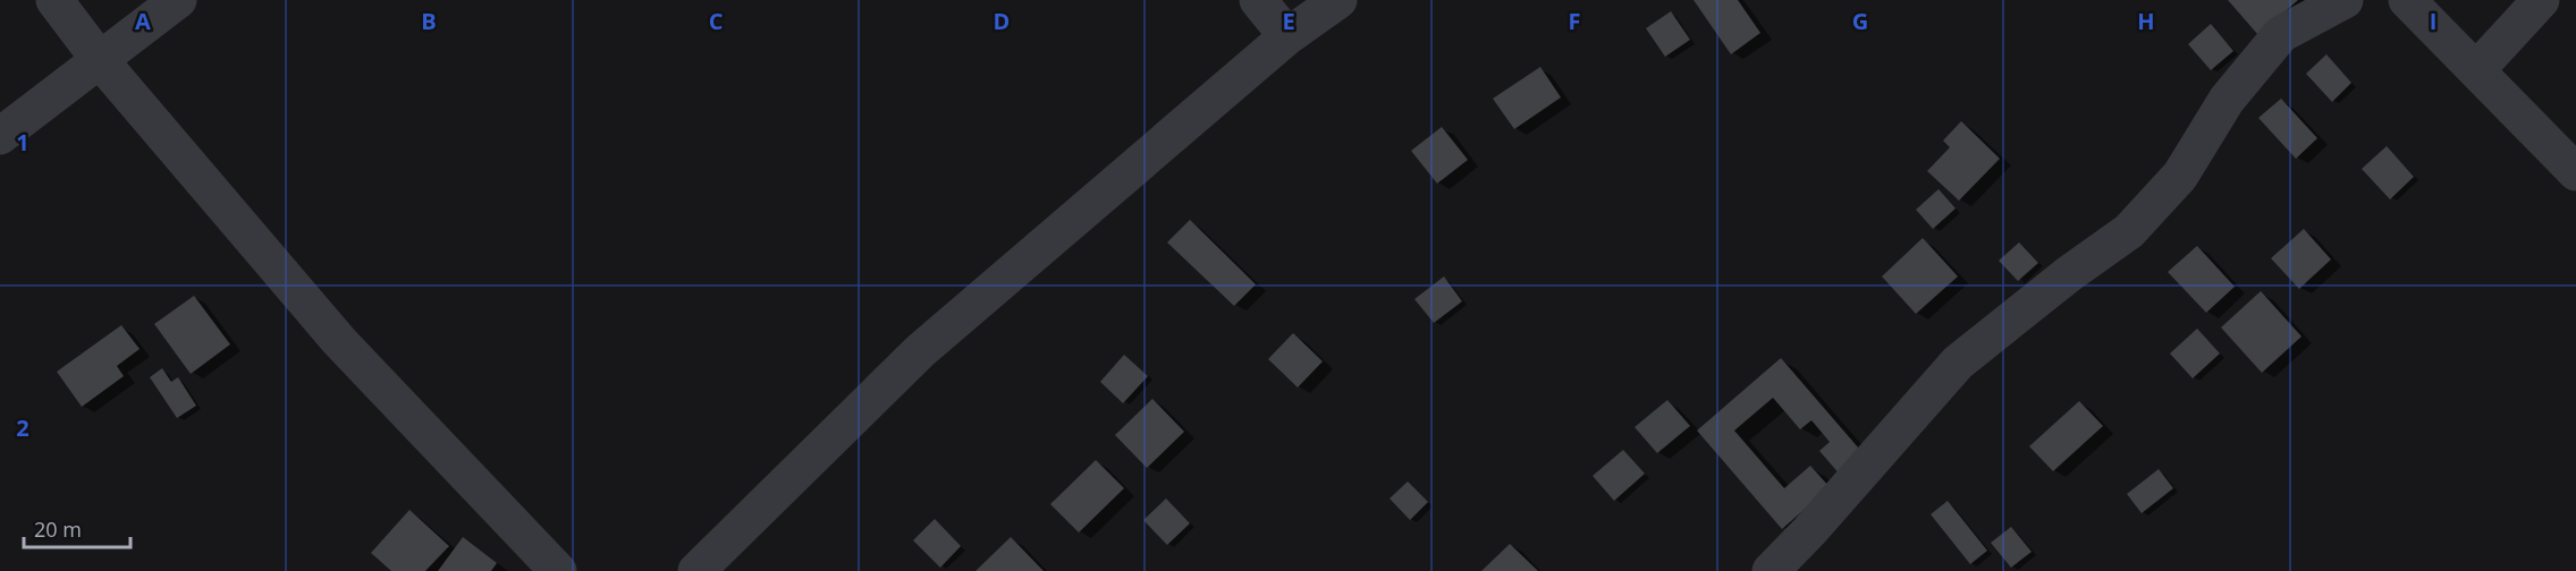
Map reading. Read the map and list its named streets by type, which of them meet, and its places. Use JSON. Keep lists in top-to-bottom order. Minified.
{"scale_bar":"20 m","grid":{"columns":["A","B","C","D","E","F","G","H","I"],"rows":["1","2"]}}
